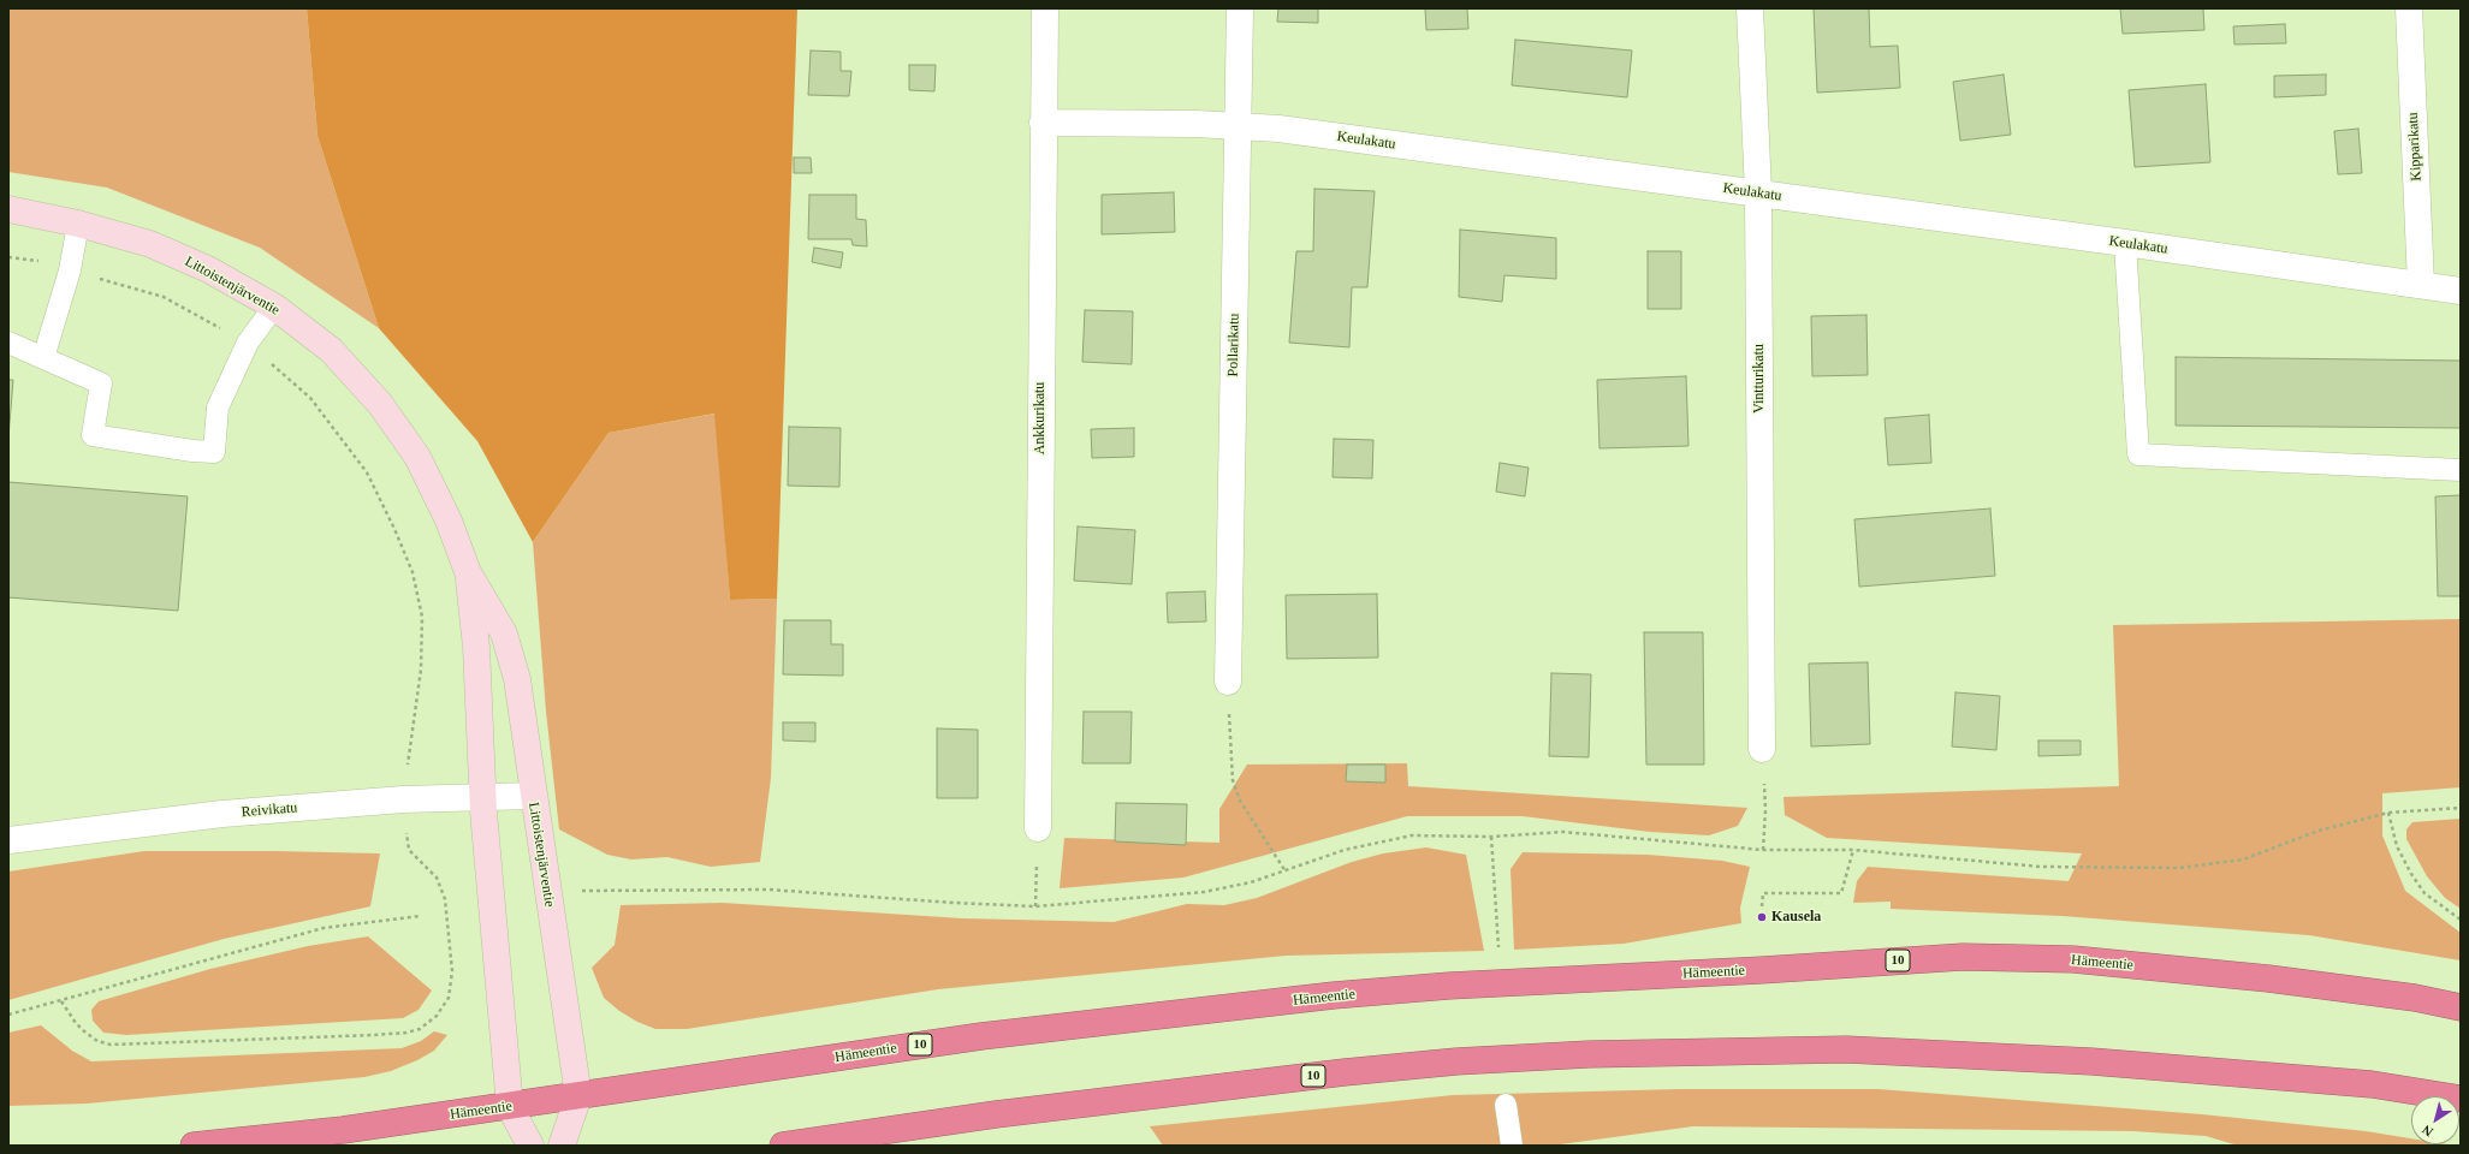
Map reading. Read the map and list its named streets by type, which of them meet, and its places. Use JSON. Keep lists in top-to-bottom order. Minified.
{"streets":{"highway":["10","Hämeentie"],"street":["Keulakatu","Kipparikatu","Littoistenjärventie","Pollarikatu","Vintturikatu","Ankkurikatu","Reivikatu"]},"crossings":[["Keulakatu","Kipparikatu"],["Keulakatu","Pollarikatu"],["Keulakatu","Vintturikatu"],["Keulakatu","Ankkurikatu"],["Littoistenjärventie","Reivikatu"],["Littoistenjärventie","Hämeentie"]],"places":["Kausela"],"north":"bottom left"}
